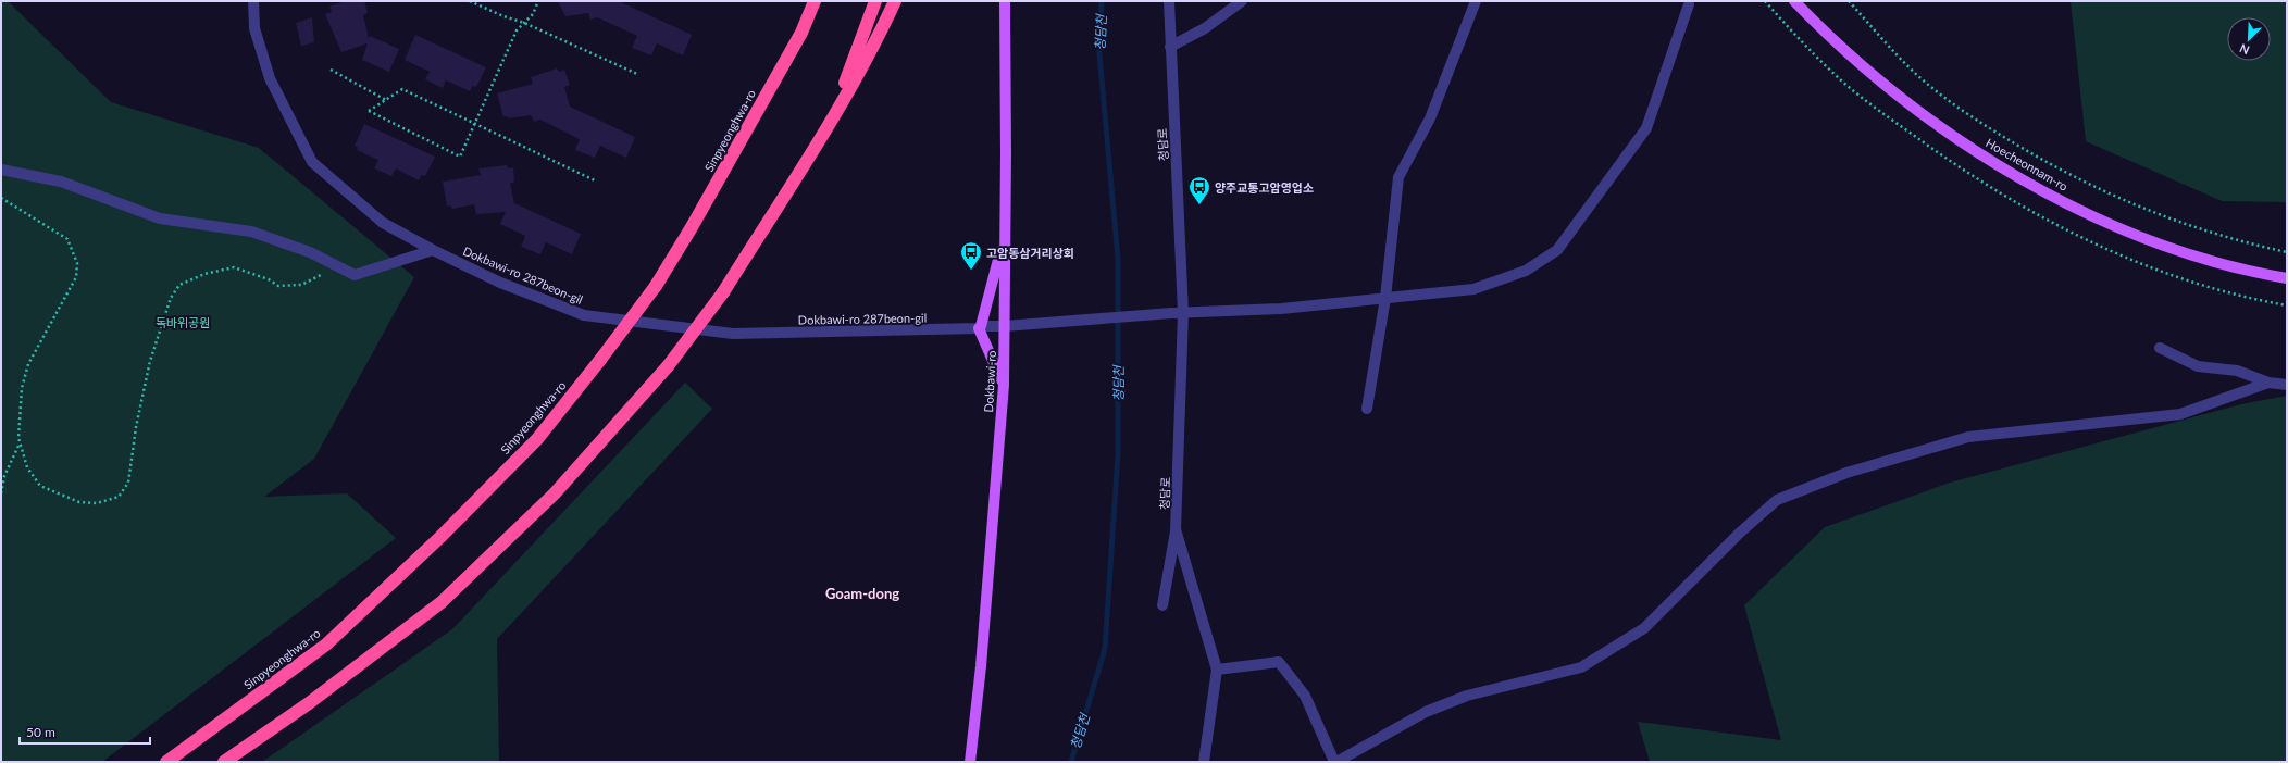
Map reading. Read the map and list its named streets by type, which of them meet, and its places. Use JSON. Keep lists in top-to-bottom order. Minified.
{"streets":{"highway":["Sinpyeonghwa-ro"],"main road":["Hoecheonnam-ro","Dokbawi-ro"],"street":["청담로","Dokbawi-ro 287beon-gil"]},"crossings":[["Dokbawi-ro 287beon-gil","Dokbawi-ro"]],"districts":["Goam-dong"],"water":["청담천"],"parks":["독바위공원"],"places":{"bus stop":["양주교통고암영업소","고암동삼거리상회"]},"scale_bar":"50 m","north":"bottom left"}
